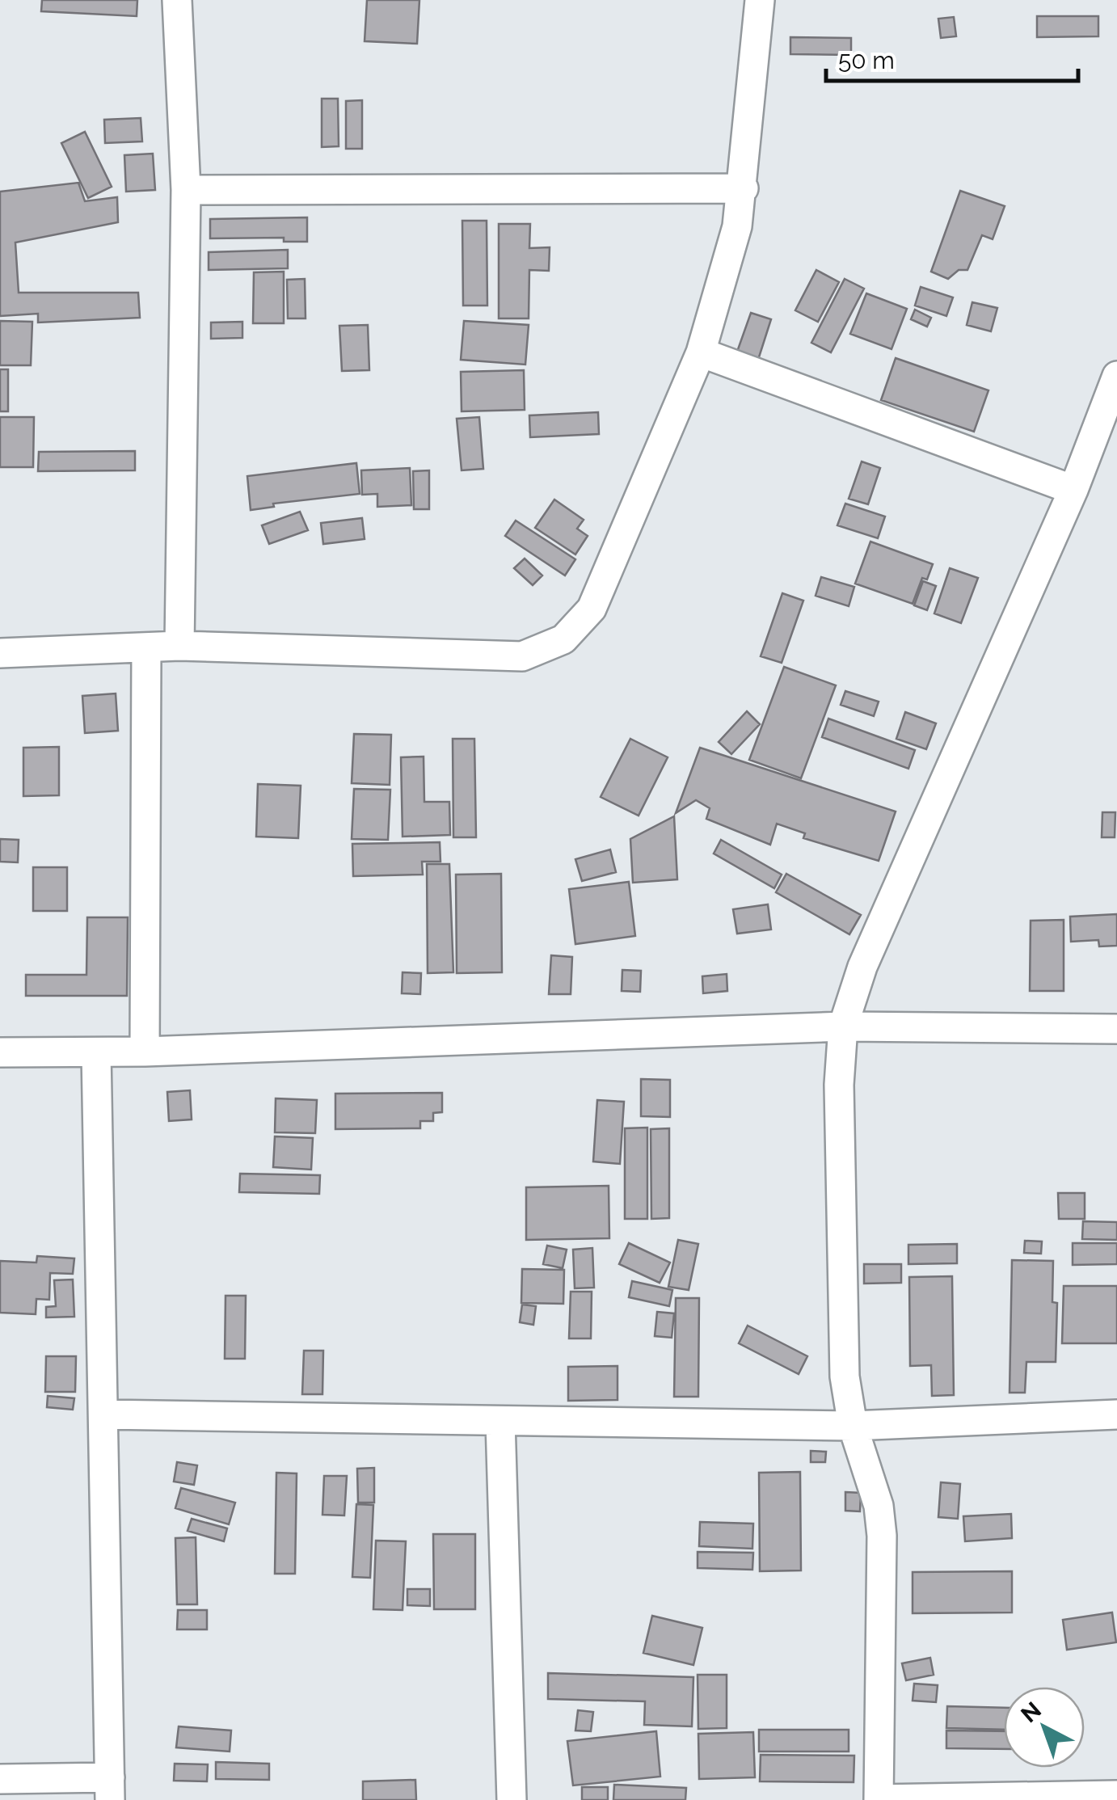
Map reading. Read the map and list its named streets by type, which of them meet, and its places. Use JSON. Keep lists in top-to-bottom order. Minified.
{"scale_bar":"50 m","north":"top left"}
